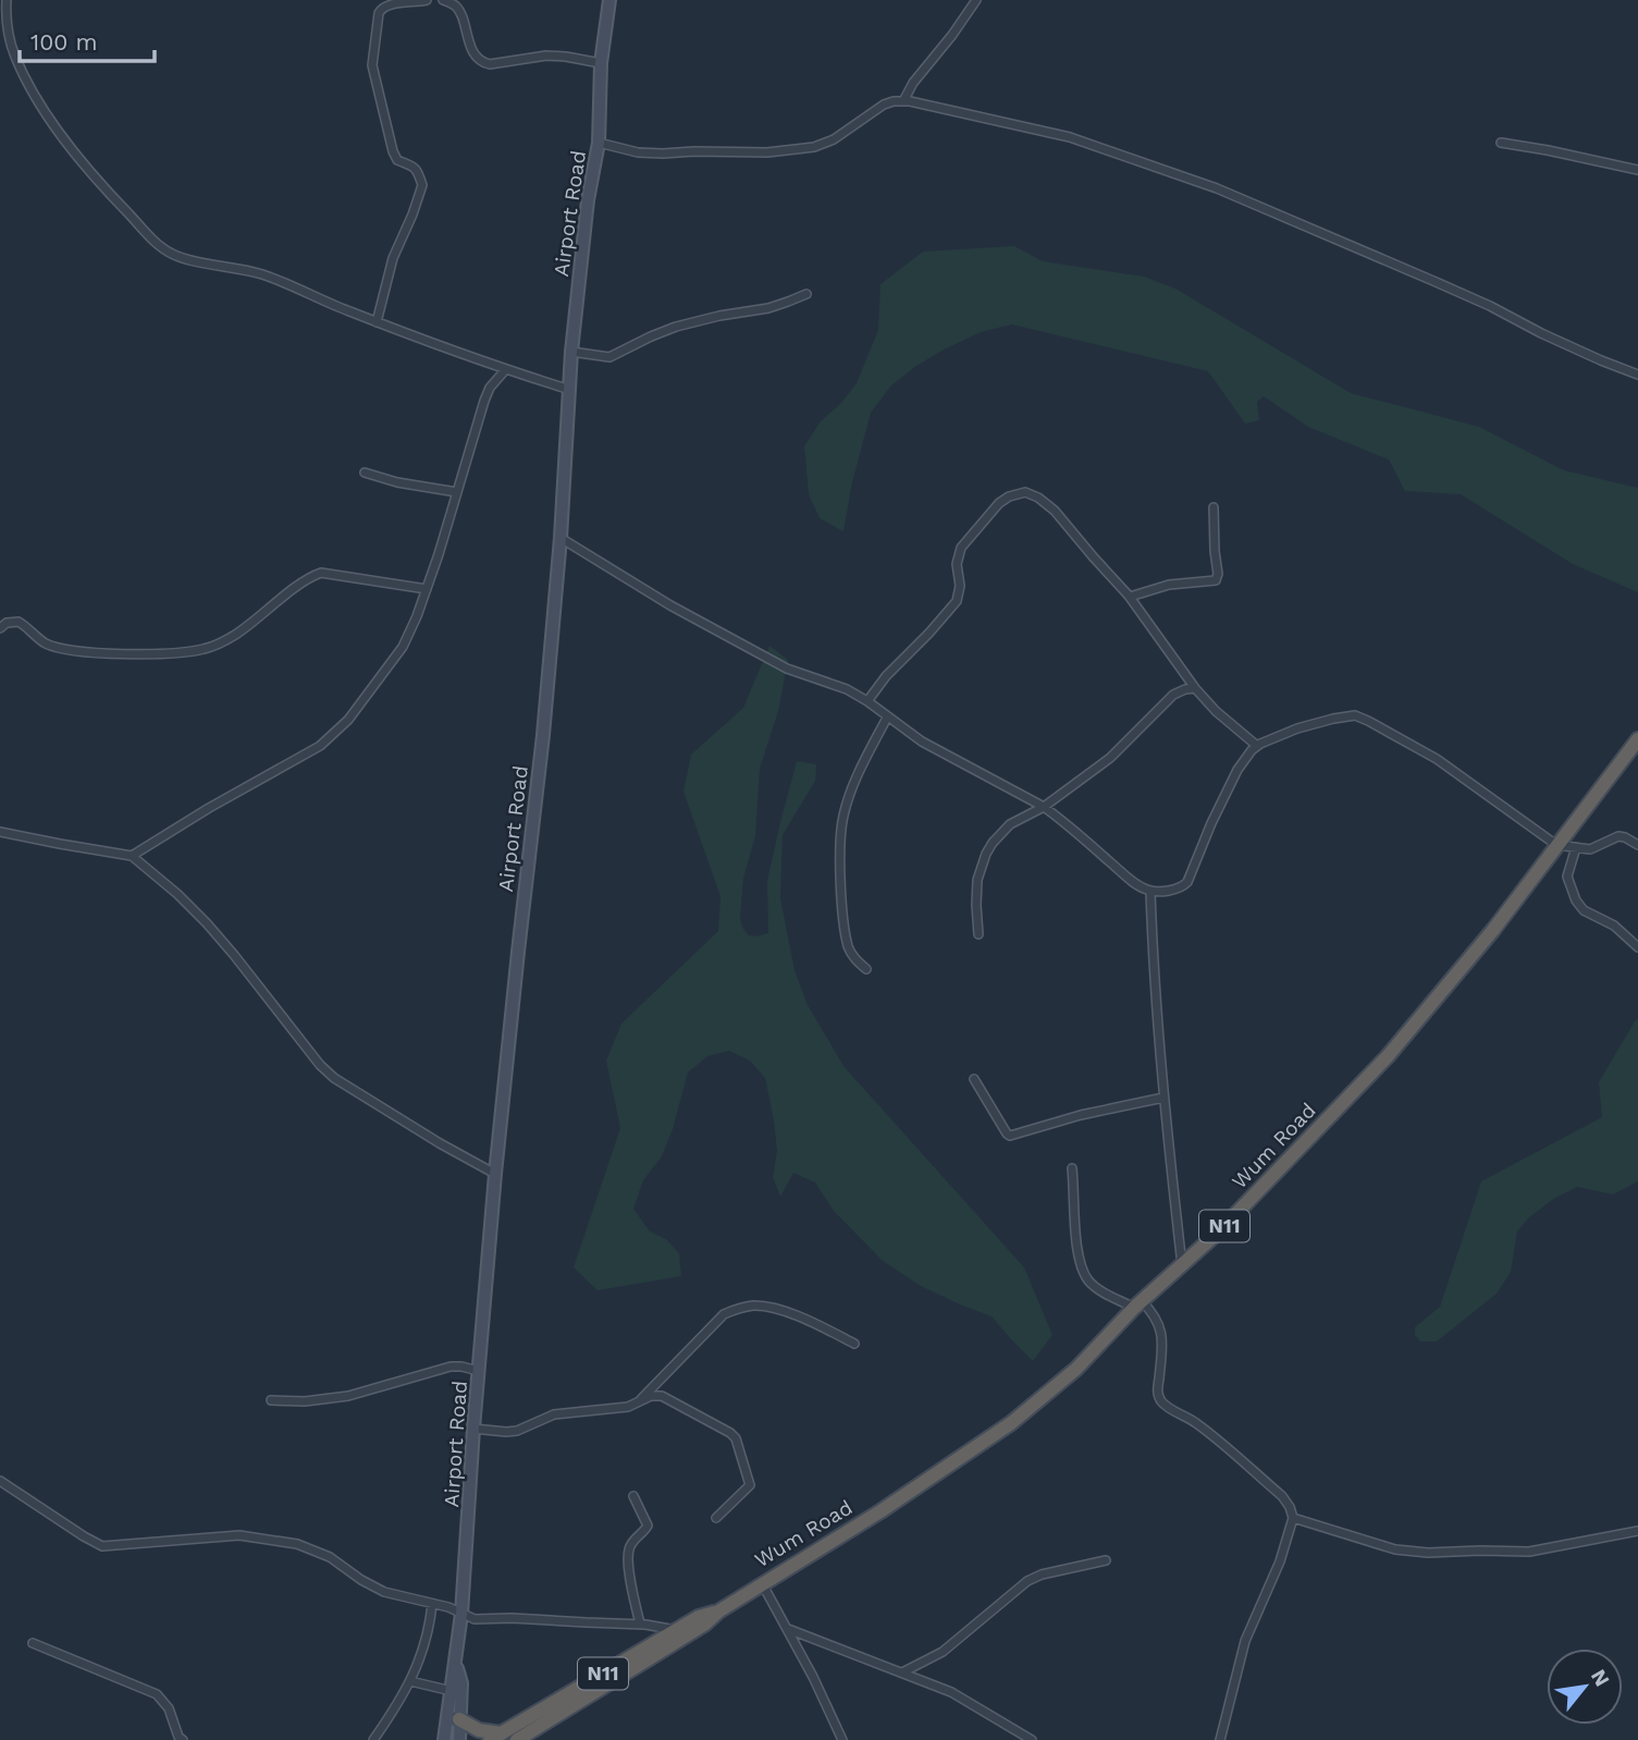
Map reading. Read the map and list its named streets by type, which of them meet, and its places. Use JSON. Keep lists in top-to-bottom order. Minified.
{"streets":{"highway":["Wum Road","N11"],"main road":["Airport Road"]},"scale_bar":"100 m","north":"top right"}
